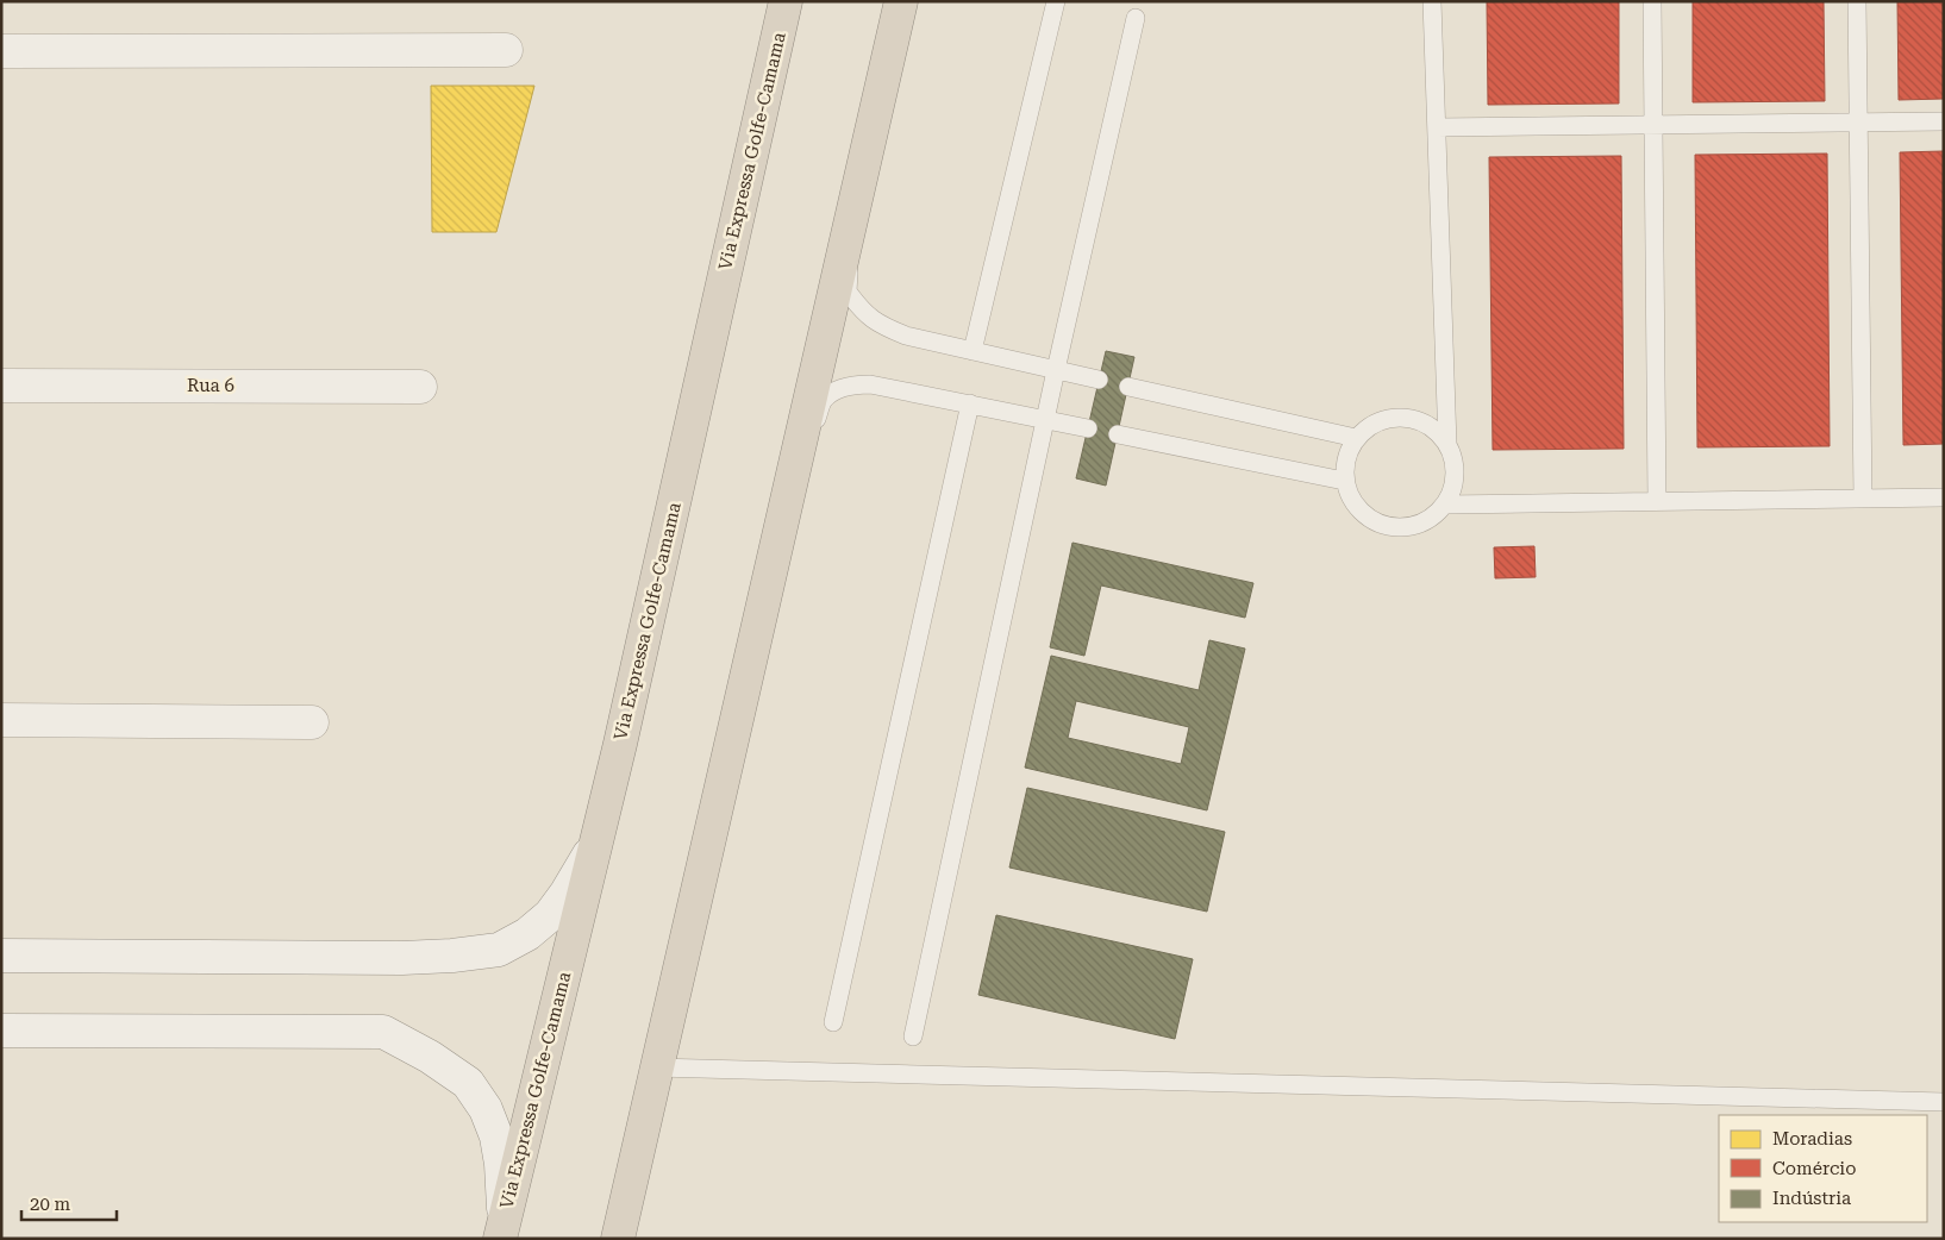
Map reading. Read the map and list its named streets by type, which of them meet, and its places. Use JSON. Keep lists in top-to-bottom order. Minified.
{"streets":{"highway":["Via Expressa Golfe-Camama"],"street":["Rua 6"]},"legend":["Moradias","Comércio","Indústria"],"scale_bar":"20 m"}
